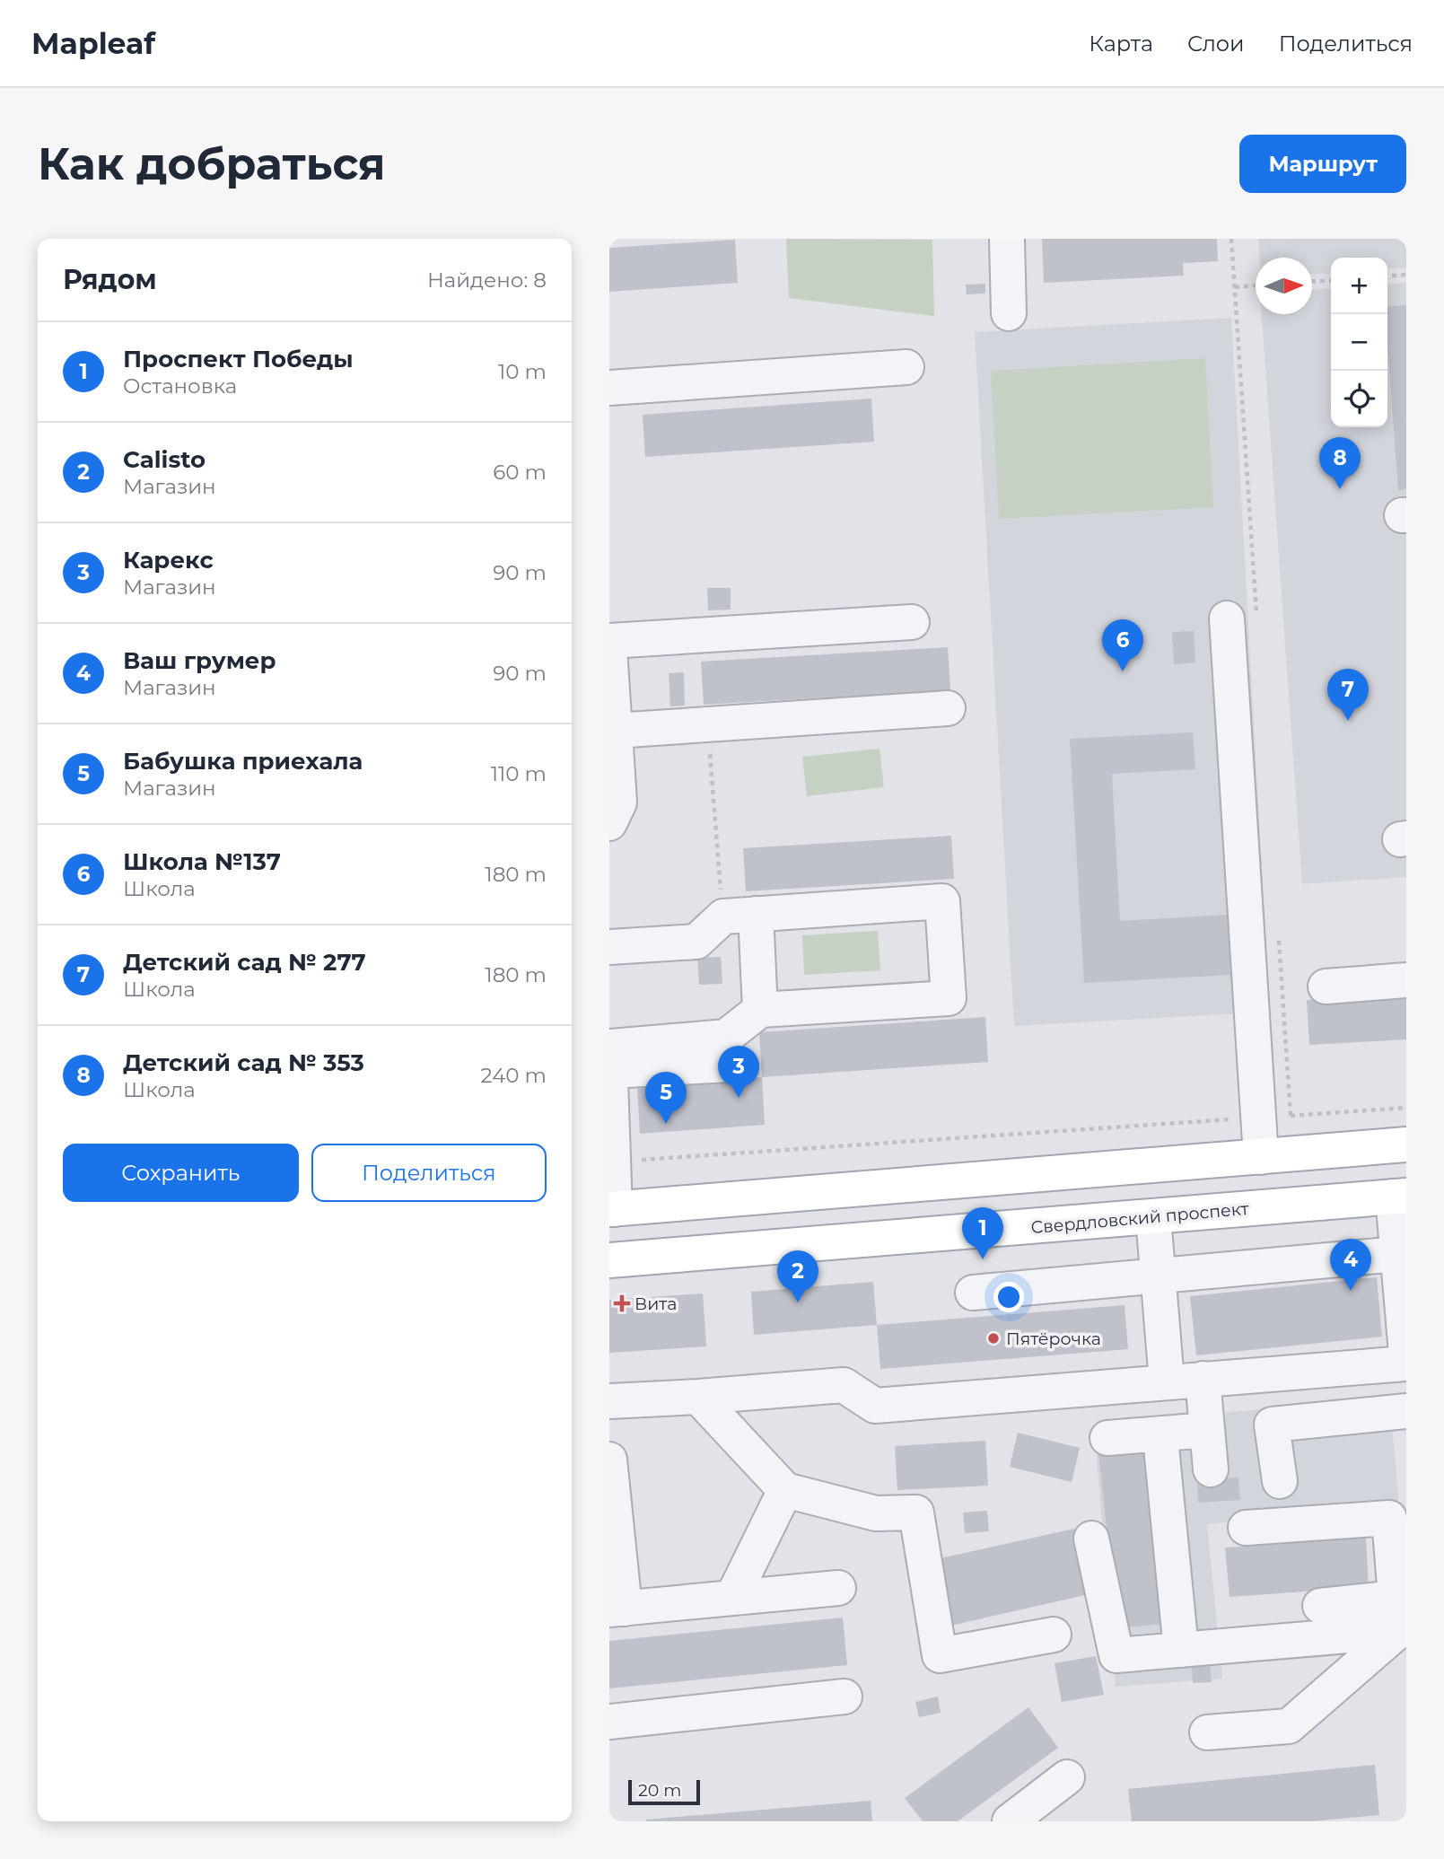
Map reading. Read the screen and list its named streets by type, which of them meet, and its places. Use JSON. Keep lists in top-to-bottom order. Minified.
{"streets":{"main road":["Свердловский проспект"]},"places":{"health":["Вита"],"other":["Пятёрочка"]},"scale_bar":"20 m","north":"right","page":{"header":"Mapleaf","nav":["Карта","Слои","Поделиться"],"buttons":["Маршрут",["Сохранить","Поделиться"]],"title":"Как добраться","heading":["Рядом","Найдено: 8"],"map_buttons":["+","−"],"list":[{"mark":"1","name":"Проспект Победы","note":"Остановка","value":"10 m"},{"mark":"2","name":"Calisto","note":"Магазин","value":"60 m"},{"mark":"3","name":"Карекс","note":"Магазин","value":"90 m"},{"mark":"4","name":"Ваш грумер","note":"Магазин","value":"90 m"},{"mark":"5","name":"Бабушка приехала","note":"Магазин","value":"110 m"},{"mark":"6","name":"Школа №137","note":"Школа","value":"180 m"},{"mark":"7","name":"Детский сад № 277","note":"Школа","value":"180 m"},{"mark":"8","name":"Детский сад № 353","note":"Школа","value":"240 m"}],"pins":["8","6","7","3","5","1","4","2"],"scale":"20 m"}}
